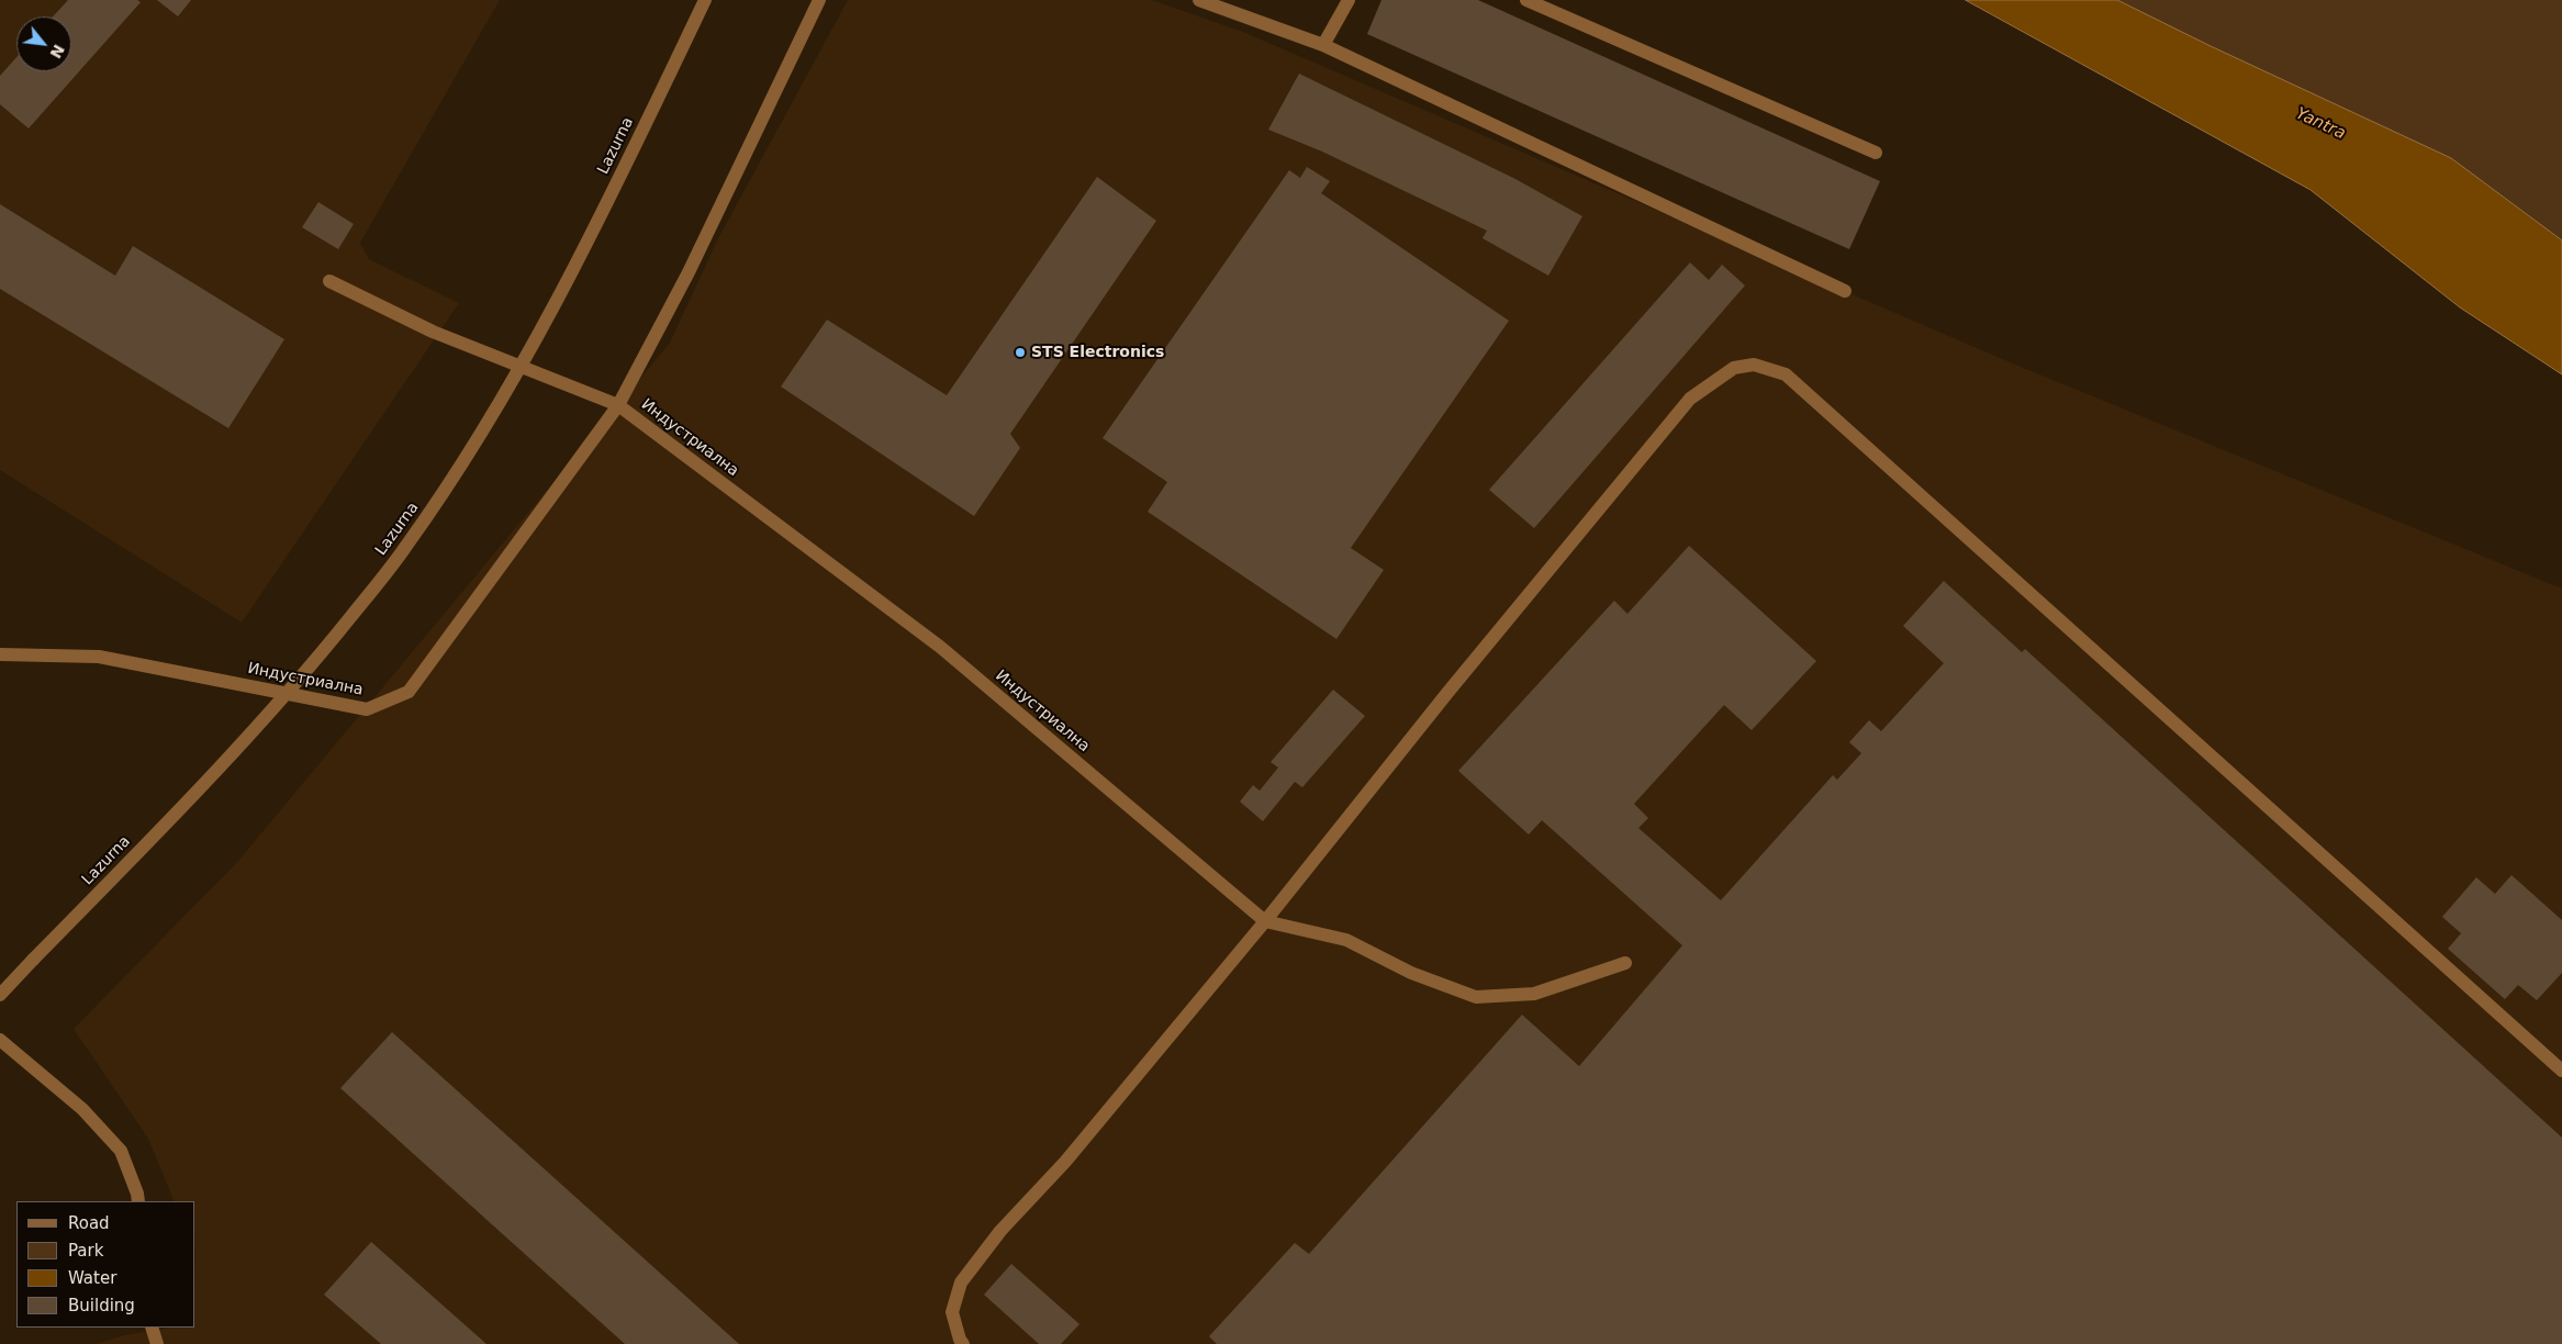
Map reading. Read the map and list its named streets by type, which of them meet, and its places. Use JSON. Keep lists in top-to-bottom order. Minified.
{"streets":{"street":["Lazurna","Индустриална"]},"water":["Yantra"],"places":["STS Electronics"],"legend":["Road","Park","Water","Building"],"north":"bottom right"}
